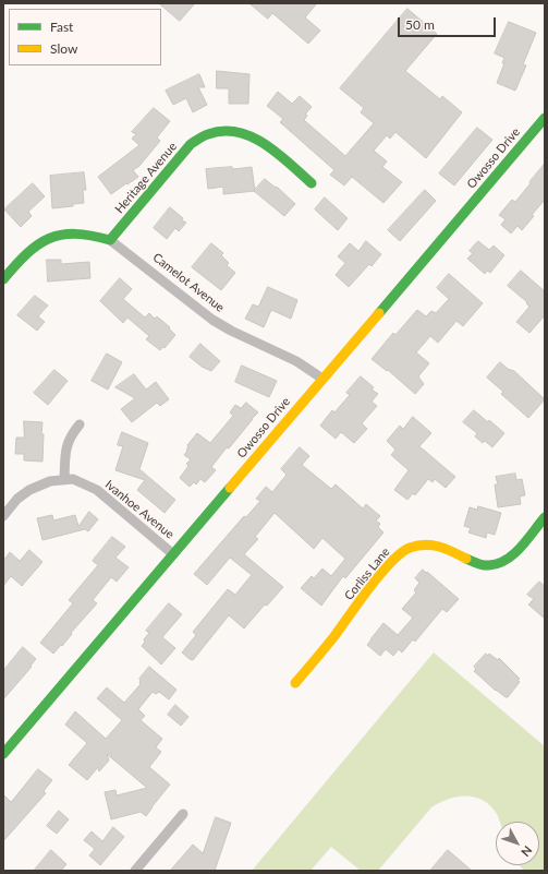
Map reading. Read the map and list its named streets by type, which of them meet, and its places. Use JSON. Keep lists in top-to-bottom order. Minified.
{"streets":{"street":["Owosso Drive","Heritage Avenue","Camelot Avenue","Ivanhoe Avenue","Corliss Lane"]},"crossings":[["Owosso Drive","Camelot Avenue"],["Owosso Drive","Ivanhoe Avenue"],["Heritage Avenue","Camelot Avenue"]],"legend":["Fast","Slow"],"scale_bar":"50 m","north":"bottom right"}
